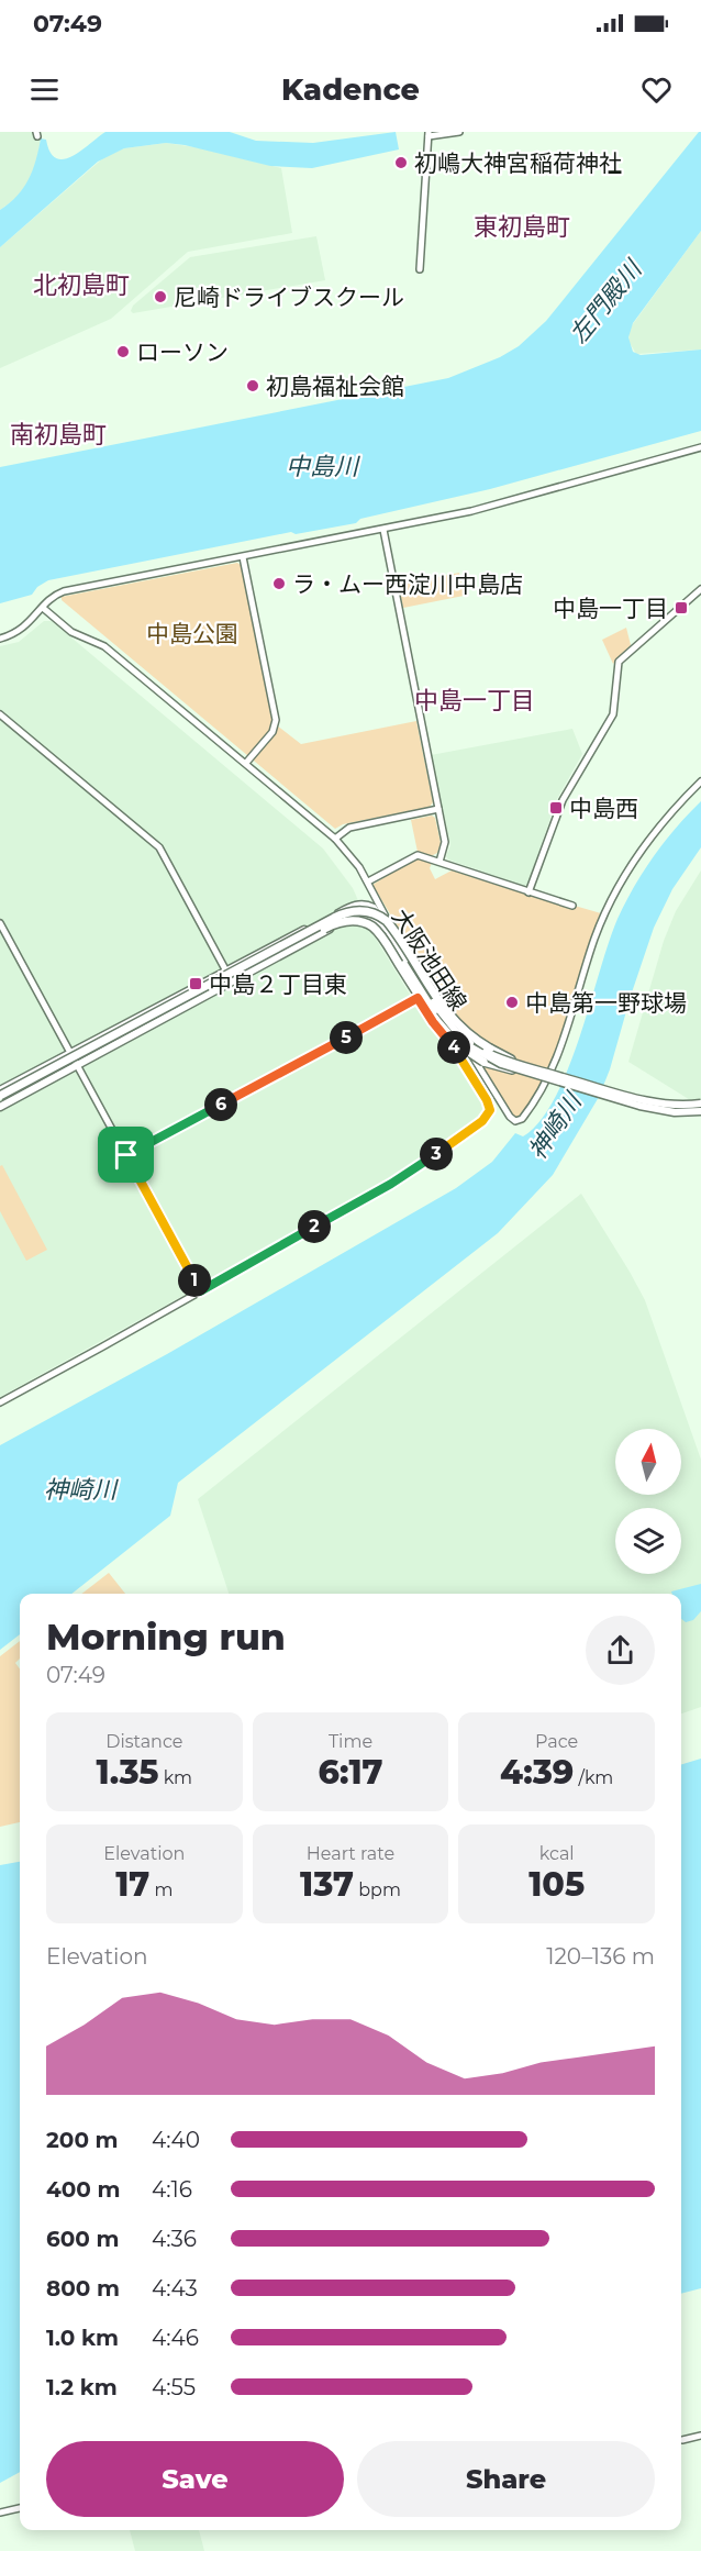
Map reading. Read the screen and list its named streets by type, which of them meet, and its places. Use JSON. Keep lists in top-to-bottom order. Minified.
{"streets":{"main road":["大阪池田線"]},"districts":["東初島町","北初島町","南初島町","中島一丁目"],"water":["左門殿川","中島川","神崎川"],"parks":["中島公園"],"places":{"other":["初嶋大神宮稲荷神社","尼崎ドライブスクール","ローソン","初島福祉会館","ラ・ムー西淀川中島店","中島第一野球場"],"transit":["中島一丁目","中島西","中島２丁目東"]},"north":"top","page":{"status":"07:49","header":"Kadence","pins":["5","4","6","3","2","1"],"heading":["Morning run","07:49"],"stats":[["Distance","1.35 km"],["Time","6:17"],["Pace","4:39 /km"],["Elevation","17 m"],["Heart rate","137 bpm"],["kcal","105"]],"chart":["Elevation","120–136 m"],"list":[{"name":"200 m","note":"4:40"},{"name":"400 m","note":"4:16"},{"name":"600 m","note":"4:36"},{"name":"800 m","note":"4:43"},{"name":"1.0 km","note":"4:46"},{"name":"1.2 km","note":"4:55"}],"buttons":["Save","Share"]}}
